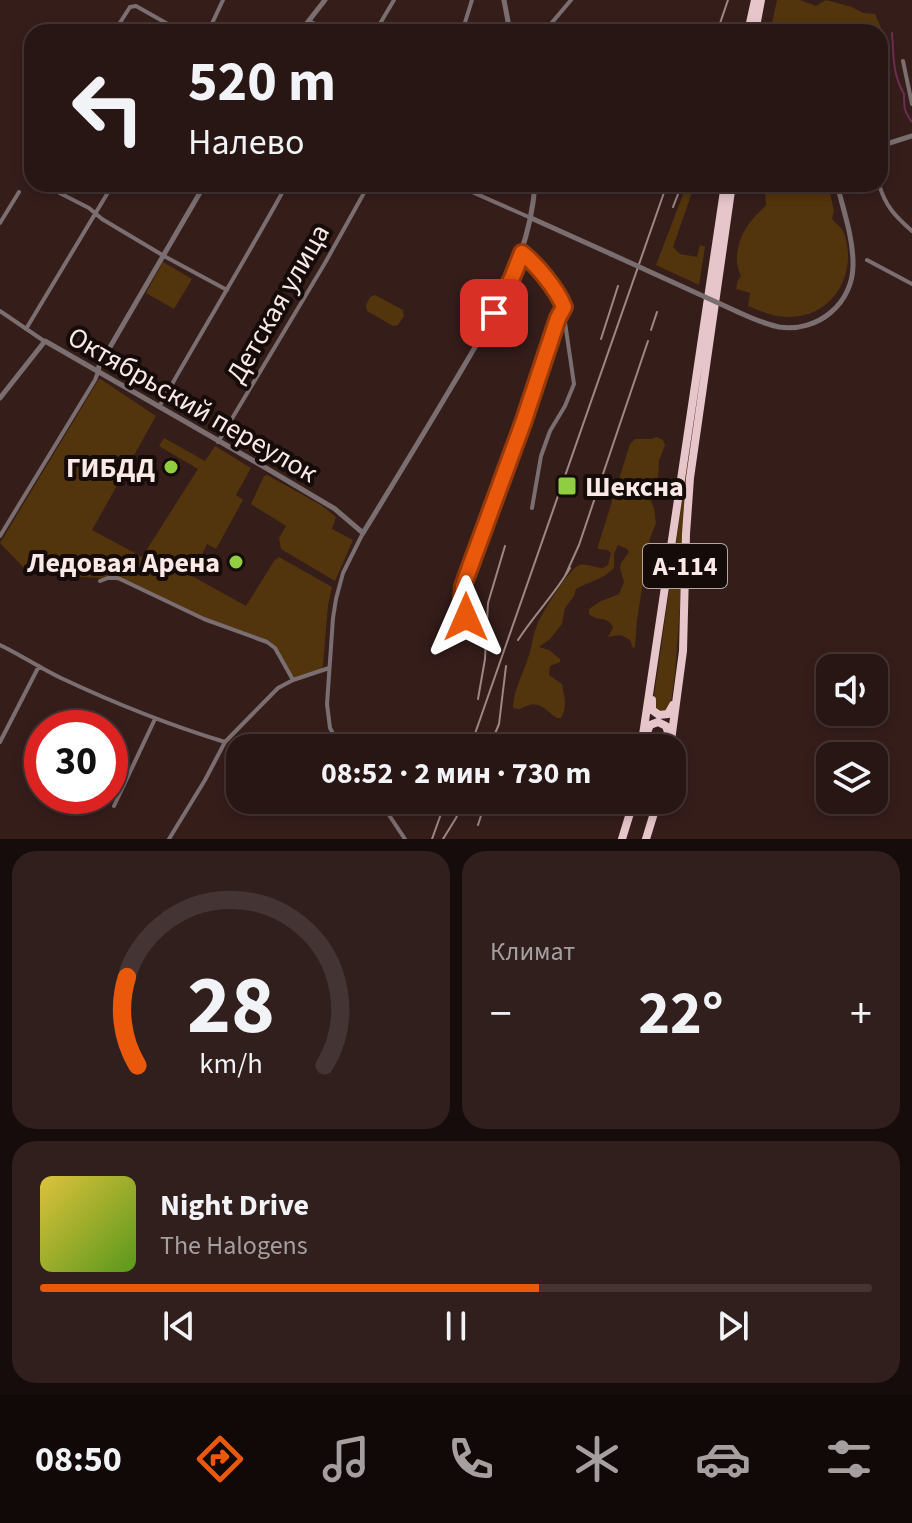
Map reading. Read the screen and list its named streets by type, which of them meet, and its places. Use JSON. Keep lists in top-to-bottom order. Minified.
{"streets":{"highway":["А-114"],"street":["Детская улица","Октябрьский переулок"]},"crossings":[["Детская улица","Октябрьский переулок"]],"places":{"other":["ГИБДД","Ледовая Арена"],"transit":["Шексна"]},"page":{"turn":["520 m","Налево"],"limit":"30","trip":"08:52 · 2 мин · 730 m","tile":"Климат","heat":["−","22°","+"],"song":["Night Drive","The Halogens"],"tabs":"08:50","gauge":["28","km/h"]}}
